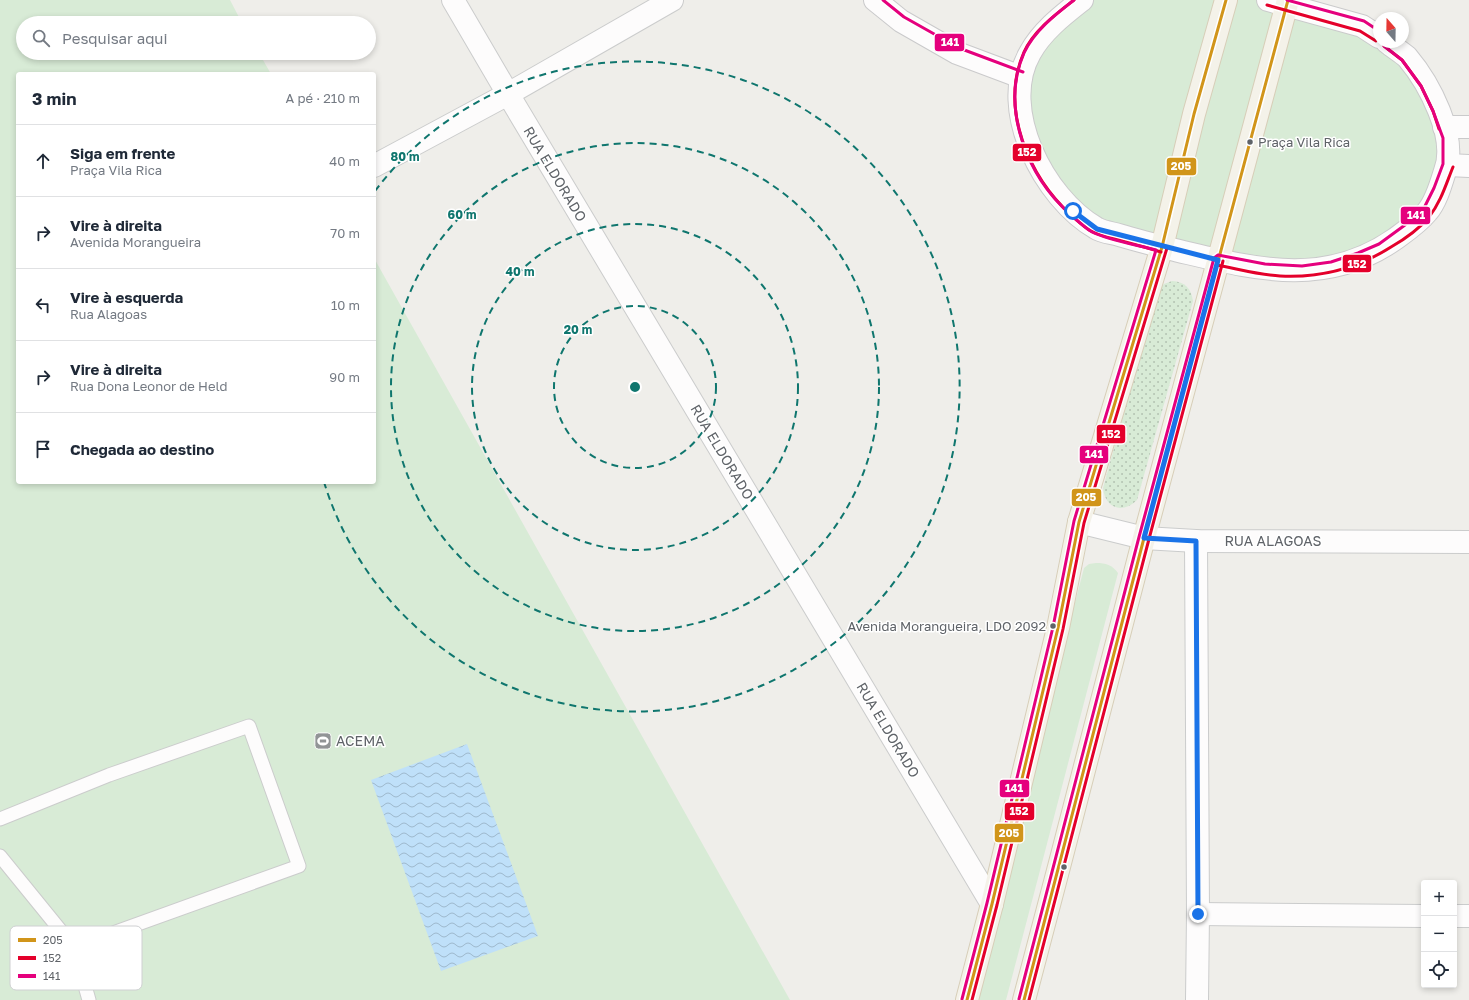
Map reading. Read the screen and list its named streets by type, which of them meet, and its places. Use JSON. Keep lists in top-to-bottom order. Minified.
{"streets":{"street":["RUA ELDORADO","RUA ALAGOAS"]},"places":{"other":["Praça Vila Rica","Avenida Morangueira, LDO 2092"],"sports":["ACEMA"]},"lines":["transit line 205","transit line 152","transit line 141"],"legend":["205","152","141"],"north":"top","page":{"search":"Pesquisar aqui","heading":["3 min","A pé · 210 m"],"list":[["Siga em frente","Praça Vila Rica","40 m"],["Vire à direita","Avenida Morangueira","70 m"],["Vire à esquerda","Rua Alagoas","10 m"],["Vire à direita","Rua Dona Leonor de Held","90 m"],"Chegada ao destino"],"map_buttons":["+","−"]},"rings":["80 m","60 m","40 m","20 m"]}
